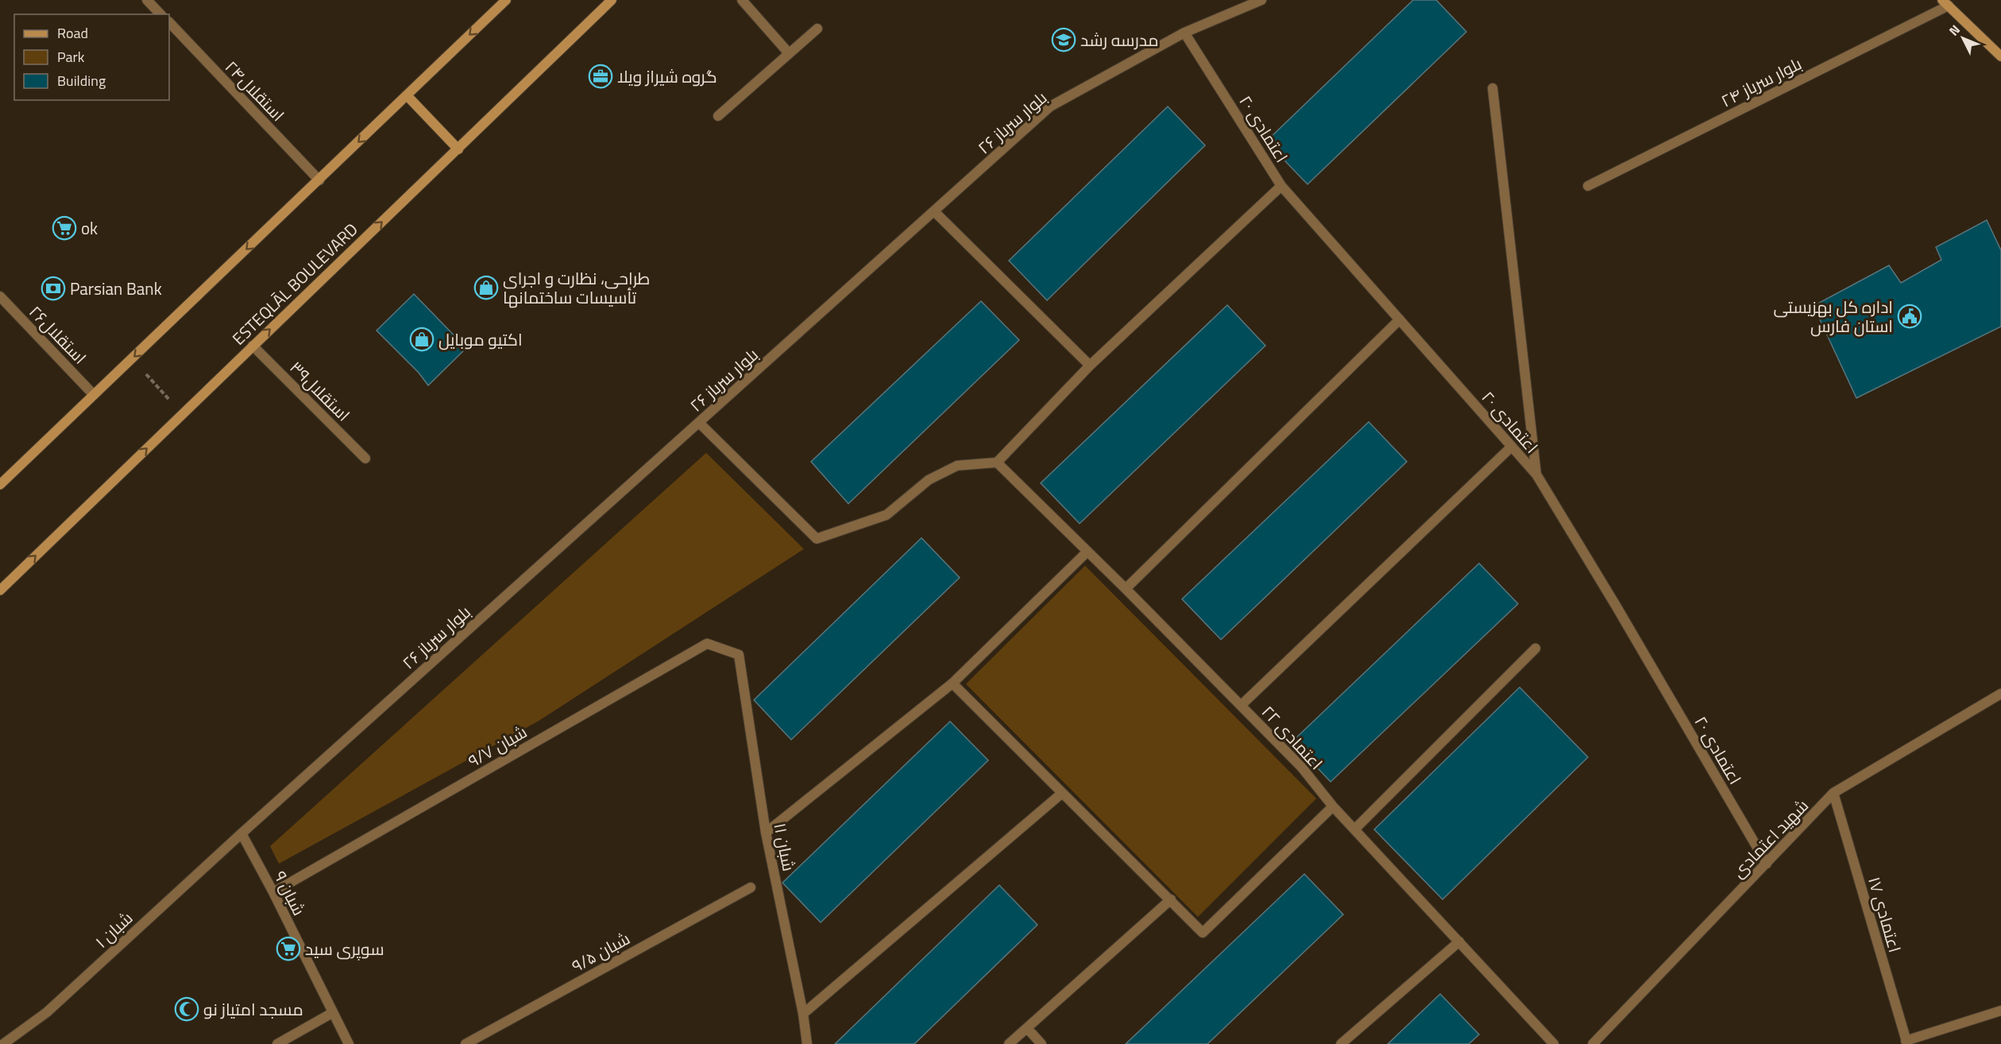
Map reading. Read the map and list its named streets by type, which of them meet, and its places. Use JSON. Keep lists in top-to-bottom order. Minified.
{"streets":{"main road":["ESTEQLĀL BOULEVARD"],"street":["۲۴ بلوار سرباز","استقلال۲۴","۲۶ بلوار سرباز","۲۰ اعتمادی","استقلال۲۶","استقلال۳۹","۲۲ اعتمادی","۹/۷ شبان","شهید اعتمادی","۱۱ شبان","۹ شبان","۱۷ اعتمادی","۱ شبان","۹/۵ شبان"]},"crossings":[["۲۶ بلوار سرباز","۲۰ اعتمادی"],["۲۶ بلوار سرباز","۹ شبان"],["۲۶ بلوار سرباز","۱ شبان"],["۲۰ اعتمادی","شهید اعتمادی"],["ESTEQLĀL BOULEVARD","استقلال۳۹"],["۹/۷ شبان","۱۱ شبان"],["۹/۷ شبان","۹ شبان"],["شهید اعتمادی","۱۷ اعتمادی"],["۹ شبان","۱ شبان"]],"places":{"school or university":["مدرسه رشد"],"office":["گروه شیراز ویلا"],"supermarket":["ok","سوپری سید"],"shop":["طراحی، نظارت و اجرای تأسیسات ساختمانها","اکتیو موبایل"],"bank":["Parsian Bank"],"public building":["اداره کل بهزیستی استان فارس"],"mosque":["مسجد امتیاز نو"]},"legend":["Road","Park","Building"],"north":"top left"}
